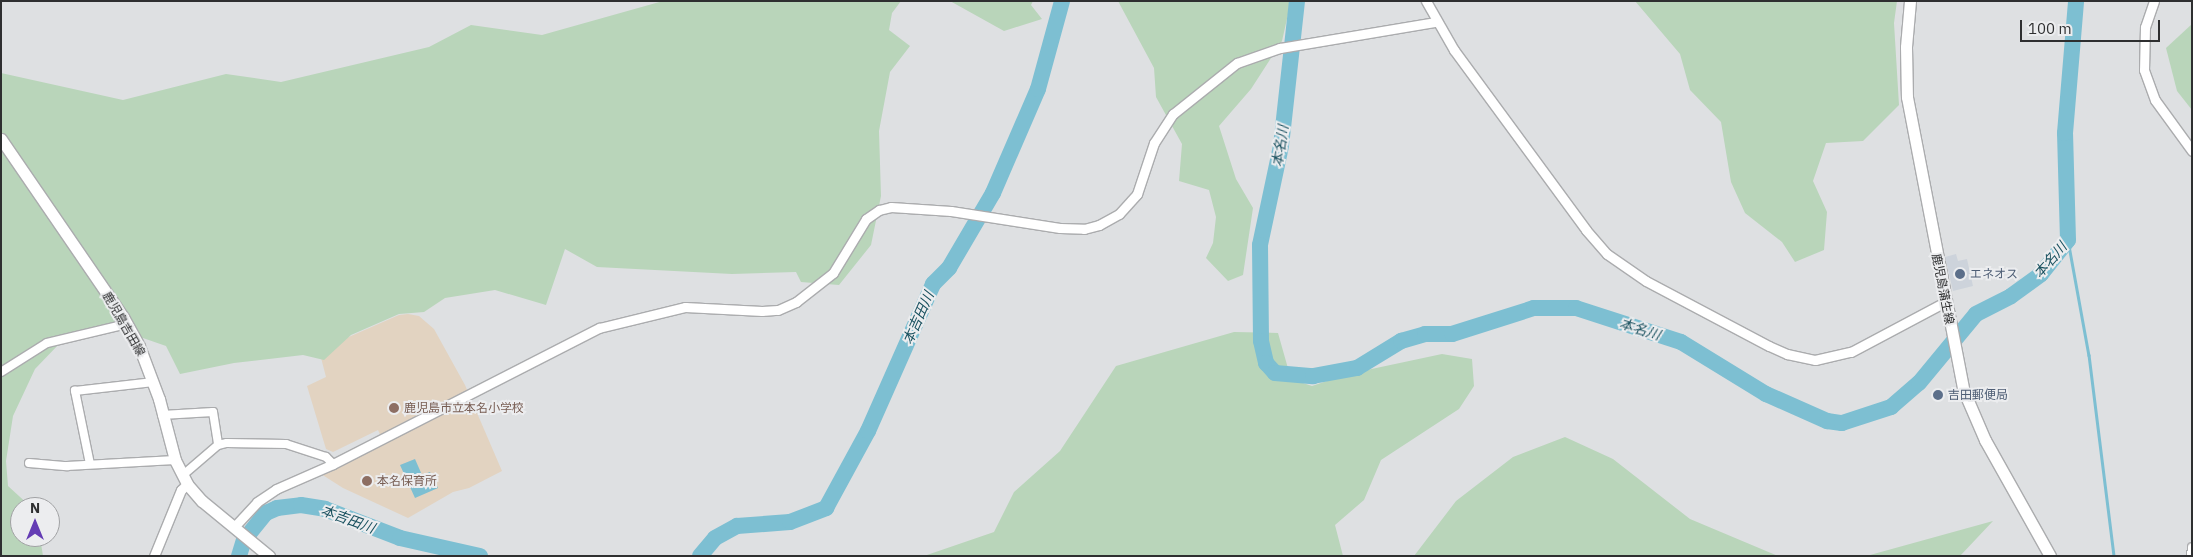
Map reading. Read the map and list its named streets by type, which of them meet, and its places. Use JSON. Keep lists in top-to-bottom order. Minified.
{"streets":{"main road":["鹿児島蒲生線","鹿児島吉田線"]},"water":["本名川","本吉田川"],"places":["エネオス","吉田郵便局","鹿児島市立本名小学校","本名保育所"],"scale_bar":"100 m","north":"top"}
